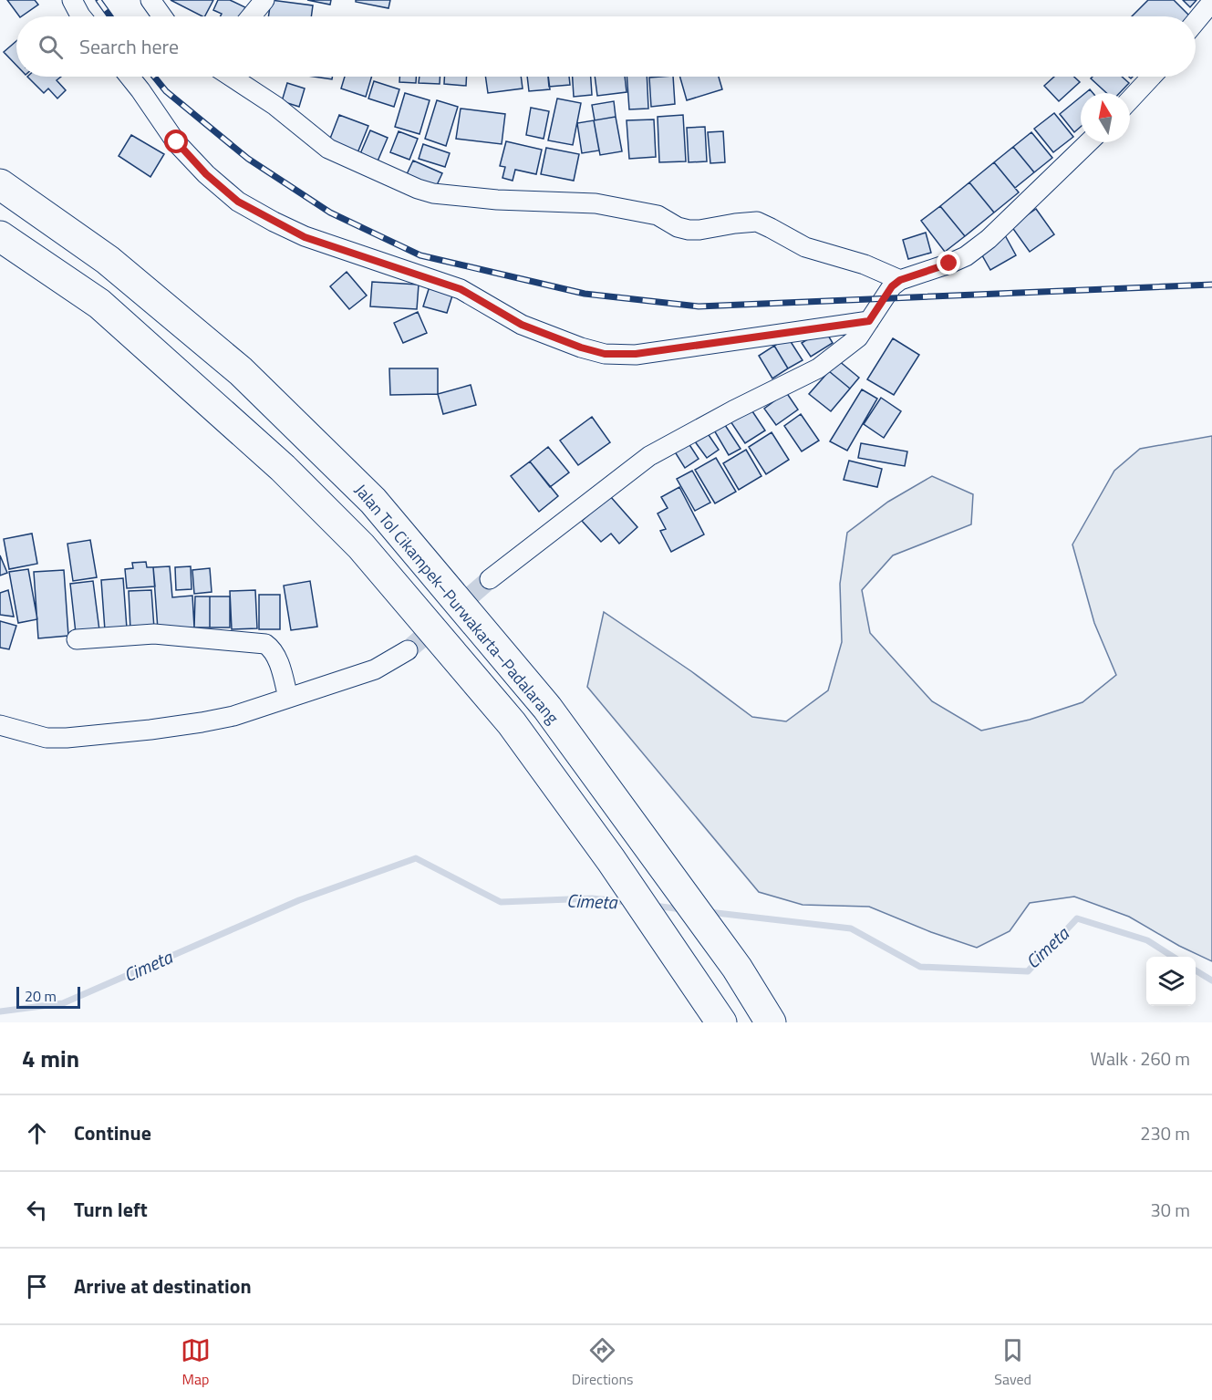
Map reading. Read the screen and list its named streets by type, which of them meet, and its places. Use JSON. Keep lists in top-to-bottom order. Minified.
{"streets":{"highway":["Jalan Tol Cikampek–Purwakarta–Padalarang"]},"water":["Cimeta"],"scale_bar":"20 m","north":"top","page":{"search":"Search here","scale":"20 m","heading":["4 min","Walk · 260 m"],"list":[["Continue","230 m"],["Turn left","30 m"],"Arrive at destination"],"nav":["Map","Directions","Saved"]}}
